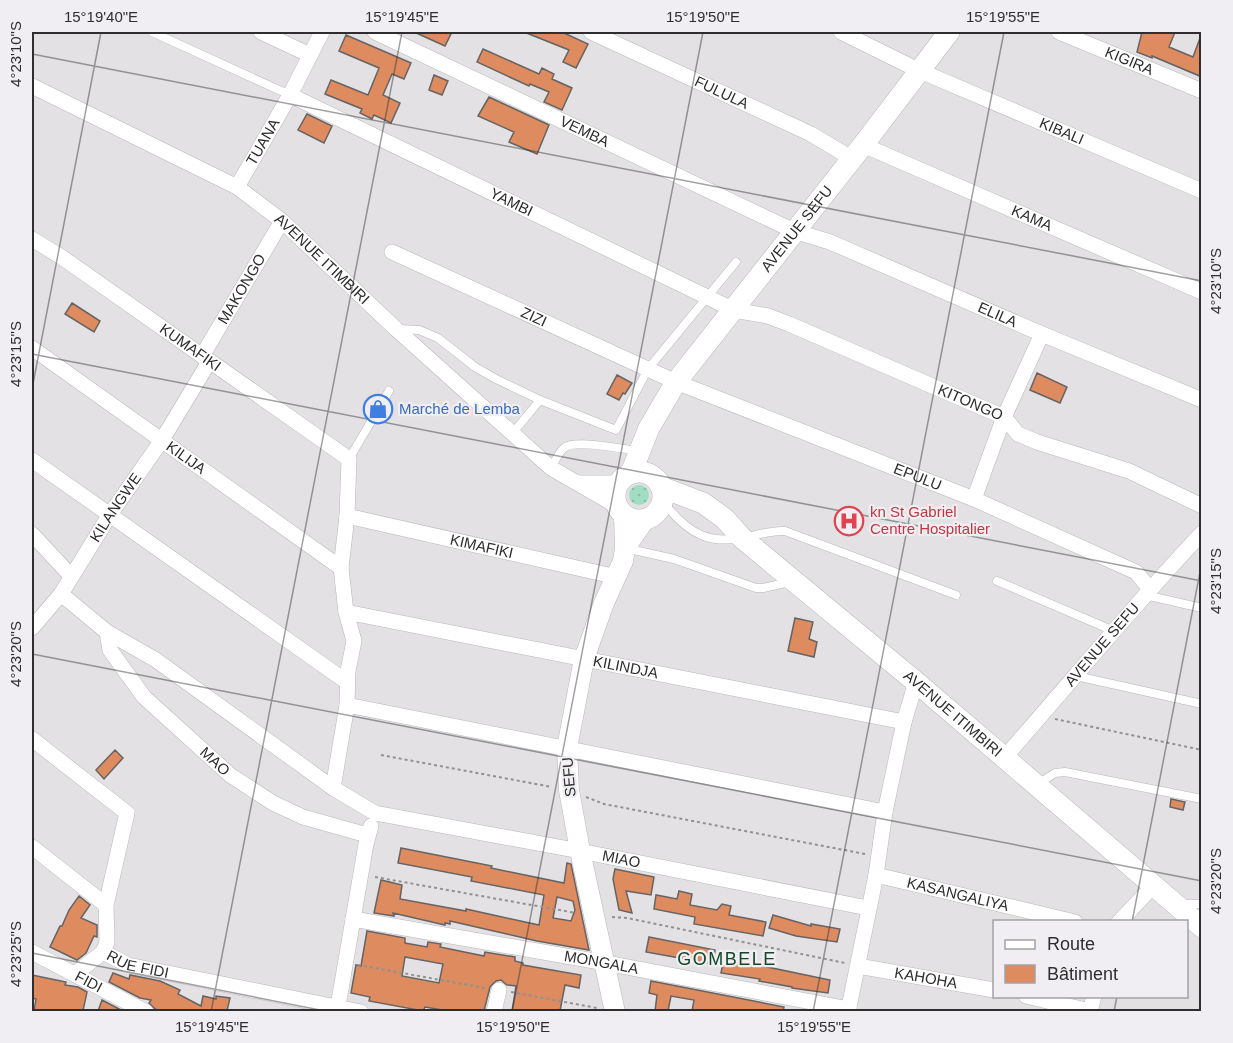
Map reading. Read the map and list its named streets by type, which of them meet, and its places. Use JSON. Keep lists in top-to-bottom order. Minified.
{"streets":{"main road":["AVENUE SEFU","AVENUE ITIMBIRI"],"street":["KIGIRA","FULULA","VEMBA","KIBALI","TUANA","YAMBI","KAMA","MAKONGO","ELILA","ZIZI","KUMAFIKI","KITONGO","KILIJA","EPULU","KILANGWE","KIMAFIKI","KILINDJA","MAO","SEFU","MIAO","KASANGALIYA","RUE FIDI","MONGALA","KAHOHA","FIDI"]},"crossings":[["FULULA","KAMA"],["FULULA","AVENUE SEFU"],["VEMBA","AVENUE SEFU"],["VEMBA","ELILA"],["KIBALI","AVENUE SEFU"],["TUANA","YAMBI"],["TUANA","AVENUE ITIMBIRI"],["YAMBI","AVENUE SEFU"],["YAMBI","KITONGO"],["KAMA","AVENUE SEFU"],["AVENUE SEFU","AVENUE ITIMBIRI"],["AVENUE SEFU","ELILA"],["AVENUE SEFU","ZIZI"],["AVENUE SEFU","KITONGO"],["AVENUE SEFU","EPULU"],["AVENUE ITIMBIRI","MAKONGO"],["MAKONGO","KUMAFIKI"],["MAKONGO","KILIJA"],["MAKONGO","KILANGWE"],["ZIZI","EPULU"],["KILIJA","KILANGWE"],["KIMAFIKI","SEFU"],["KILINDJA","SEFU"],["SEFU","MIAO"],["SEFU","MONGALA"]],"districts":["GOMBELE"],"places":{"shop":["Marché de Lemba"],"hospital":["kn St Gabriel Centre Hospitalier"]},"legend":["Route","Bâtiment"],"coordinates":["15°19'40\"E","15°19'45\"E","15°19'50\"E","15°19'55\"E","4°23'10\"S","4°23'15\"S","4°23'20\"S","4°23'25\"S"]}
